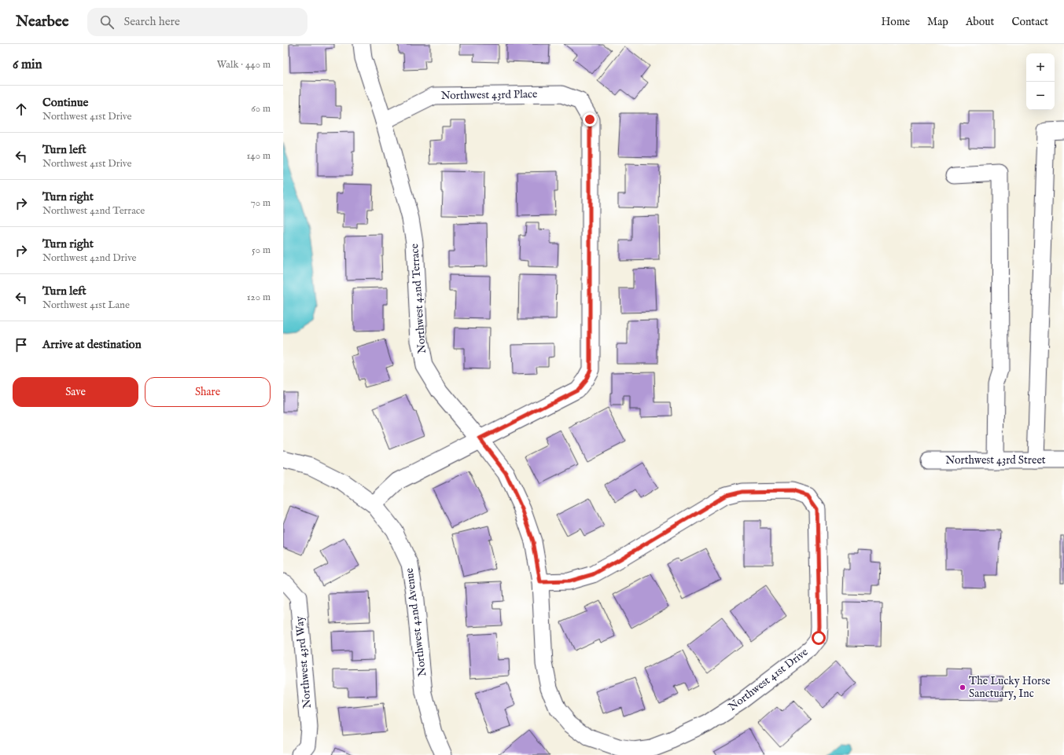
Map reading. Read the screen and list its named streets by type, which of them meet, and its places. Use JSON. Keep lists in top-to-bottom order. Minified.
{"streets":{"street":["Northwest 43rd Place","Northwest 42nd Terrace","Northwest 43rd Street","Northwest 42nd Avenue","Northwest 43rd Way","Northwest 41st Drive"]},"crossings":[["Northwest 43rd Place","Northwest 42nd Terrace"],["Northwest 42nd Terrace","Northwest 41st Drive"]],"places":["The Lucky Horse Sanctuary, Inc"],"page":{"header":"Nearbee","search":"Search here","nav":["Home","Map","About","Contact"],"heading":["6 min","Walk · 440 m"],"map_buttons":["+","−"],"list":[["Continue","Northwest 41st Drive","60 m"],["Turn left","Northwest 41st Drive","140 m"],["Turn right","Northwest 42nd Terrace","70 m"],["Turn right","Northwest 42nd Drive","50 m"],["Turn left","Northwest 41st Lane","120 m"],"Arrive at destination"],"buttons":["Save","Share"]}}
